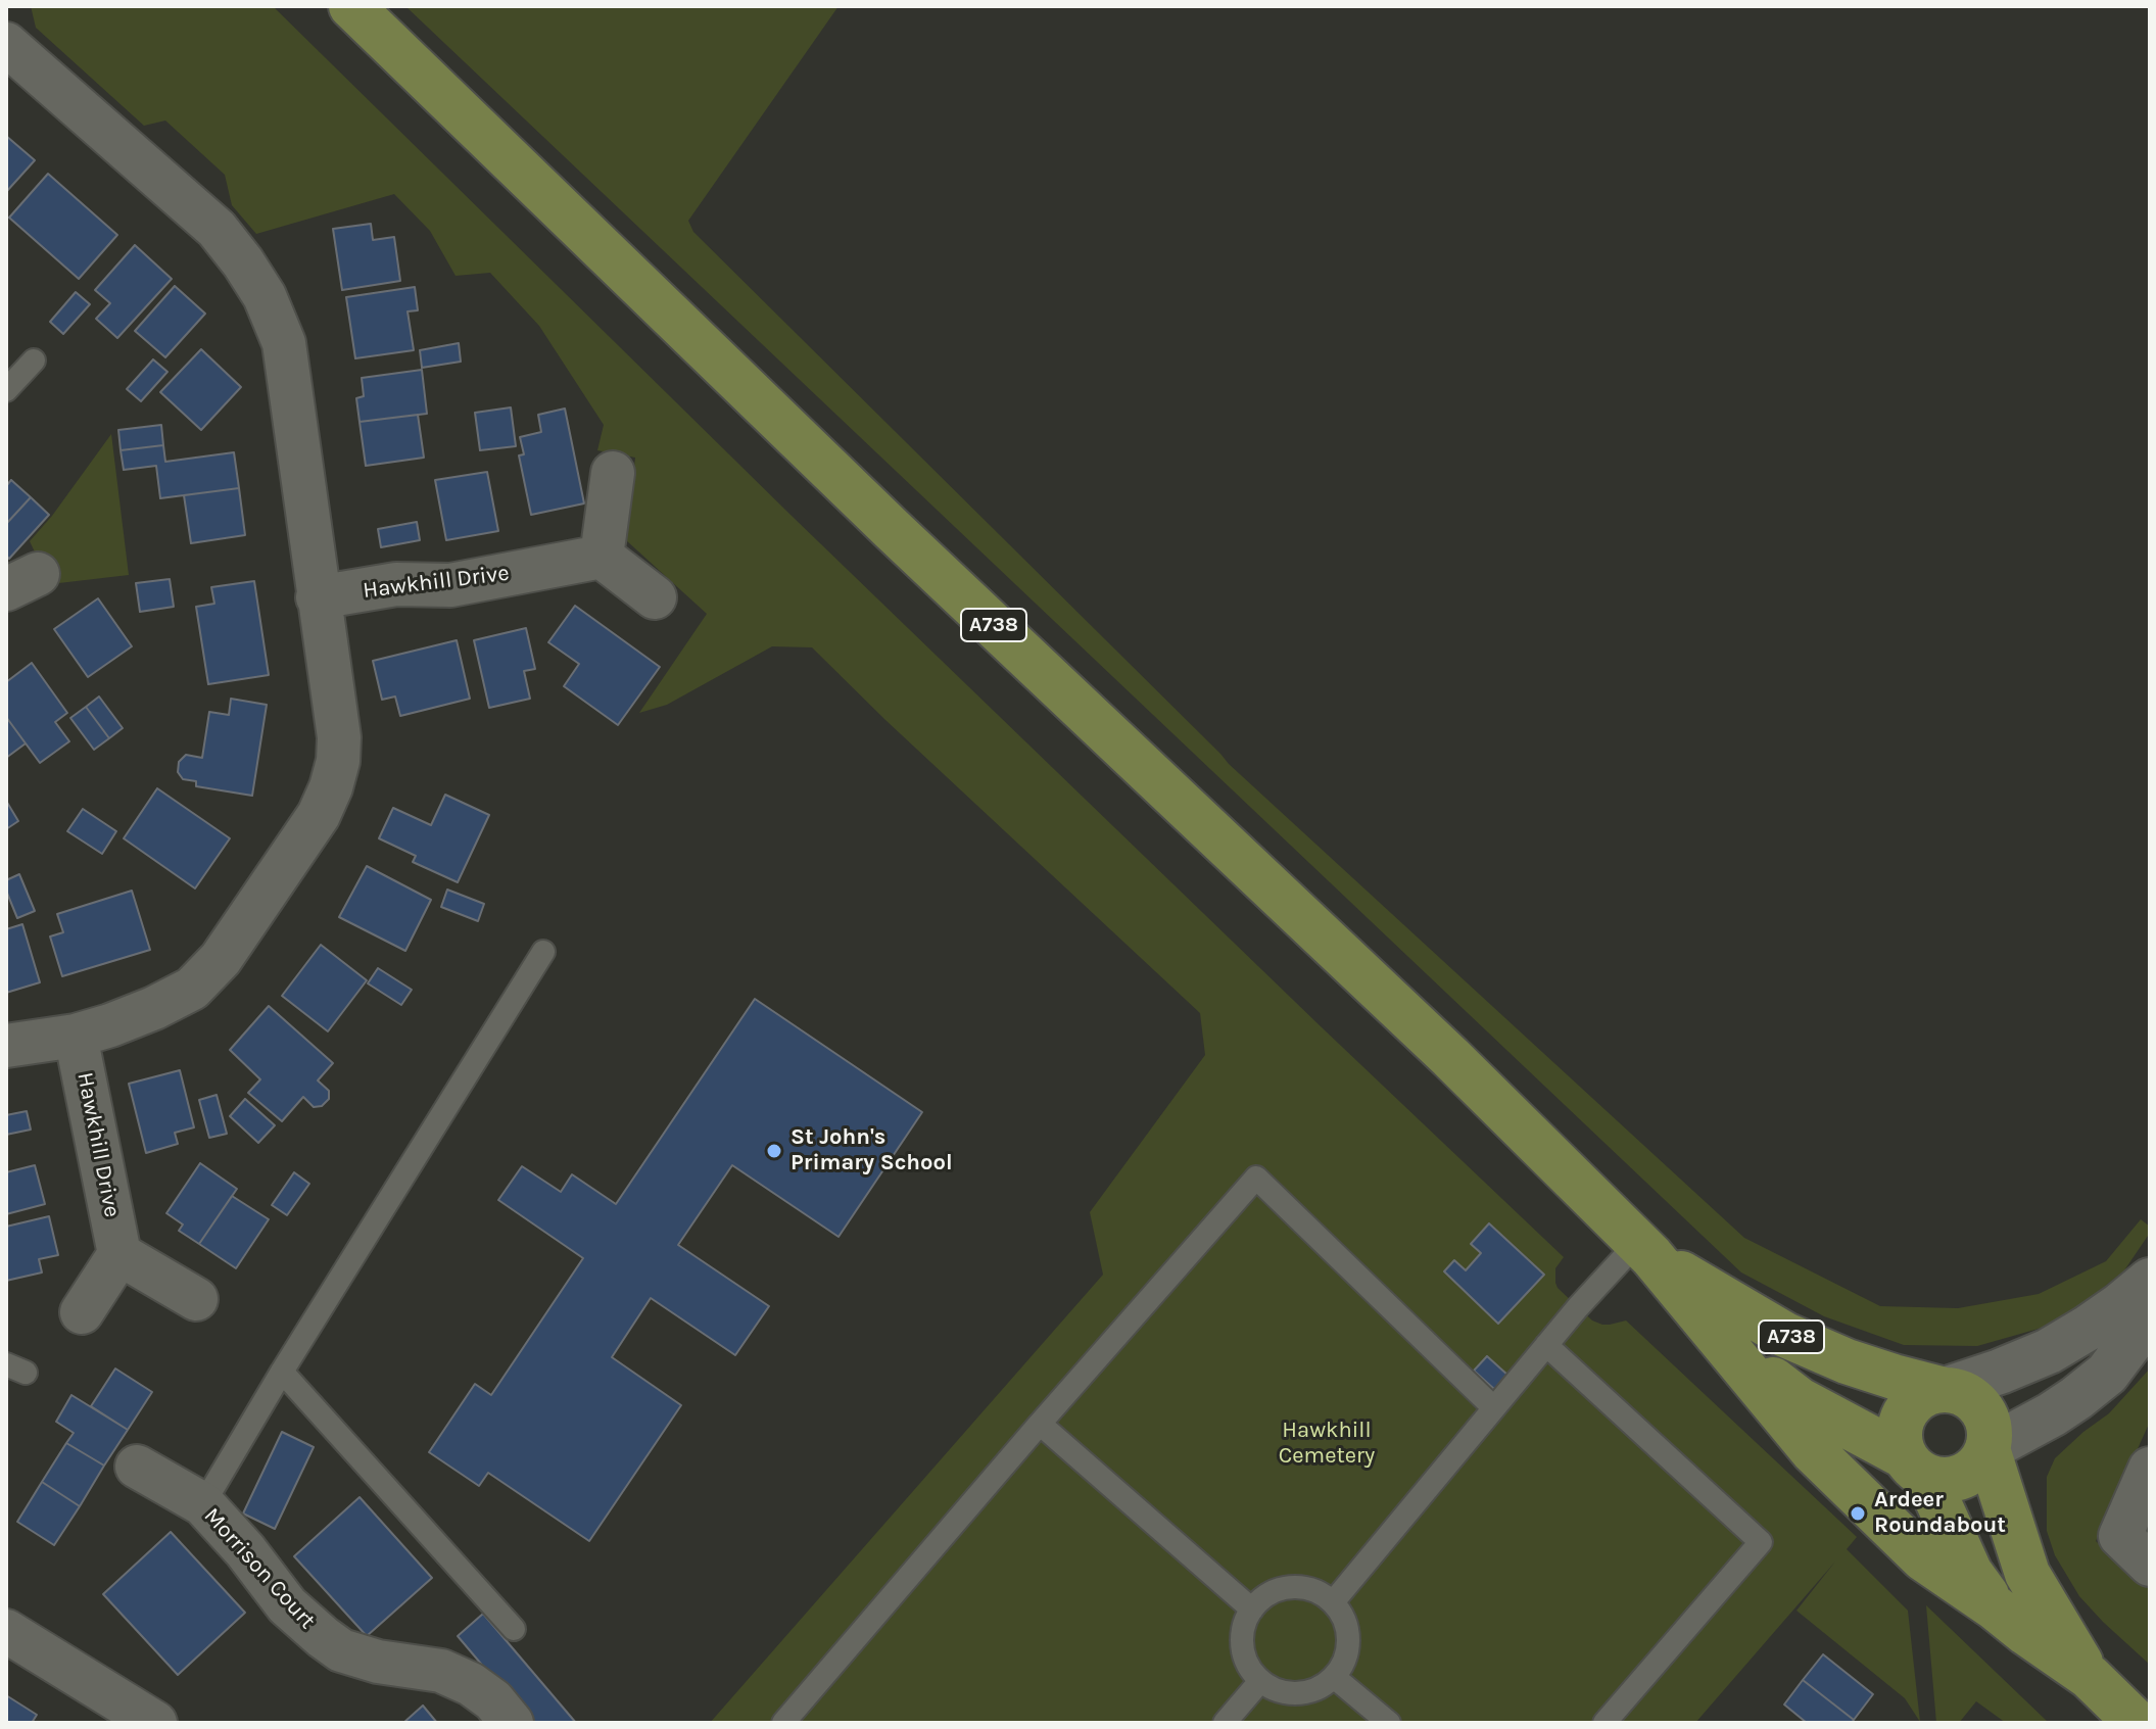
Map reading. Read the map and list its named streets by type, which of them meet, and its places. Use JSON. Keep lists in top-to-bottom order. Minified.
{"streets":{"main road":["A738"],"street":["Hawkhill Drive","Morrison Court"]},"parks":["Hawkhill Cemetery"],"places":["St John's Primary School","Ardeer Roundabout"]}
